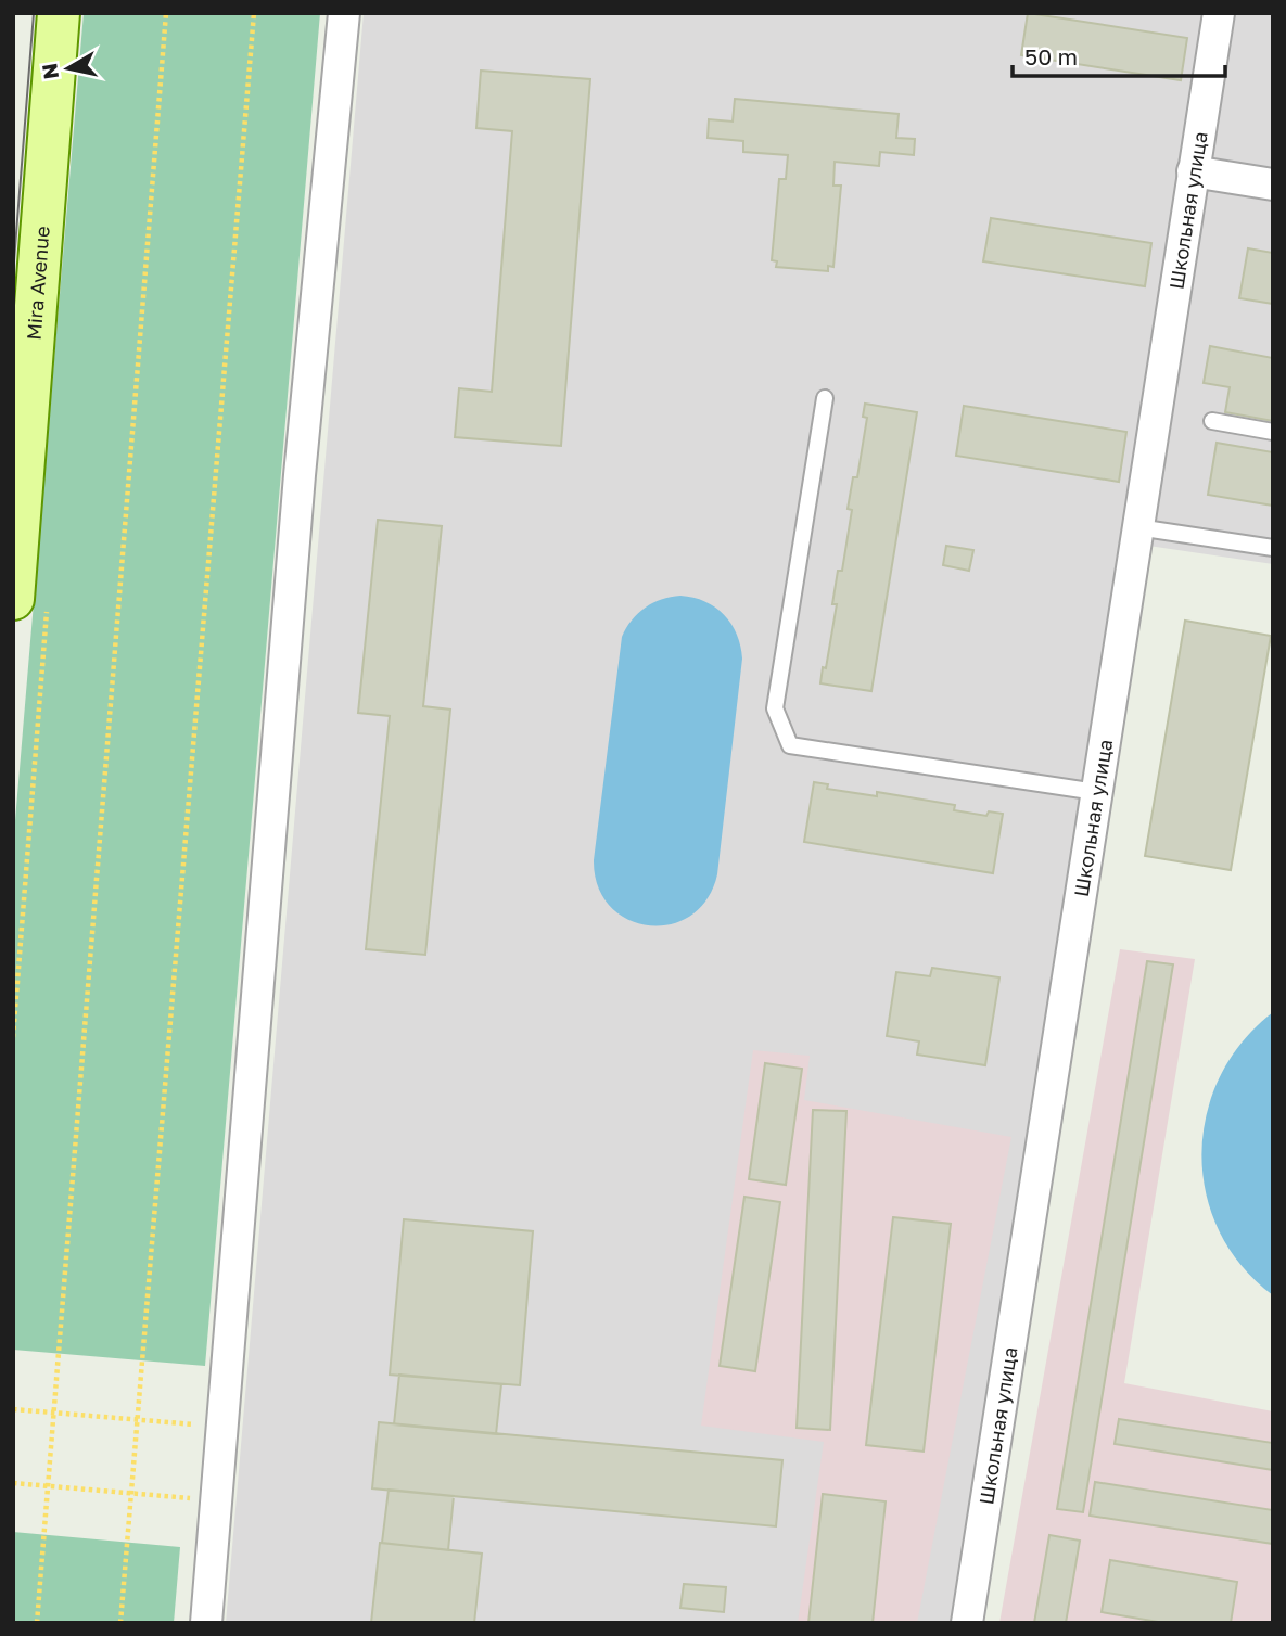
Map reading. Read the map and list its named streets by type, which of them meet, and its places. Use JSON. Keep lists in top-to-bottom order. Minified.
{"streets":{"main road":["Mira Avenue"],"street":["Школьная улица"]},"scale_bar":"50 m","north":"left"}
